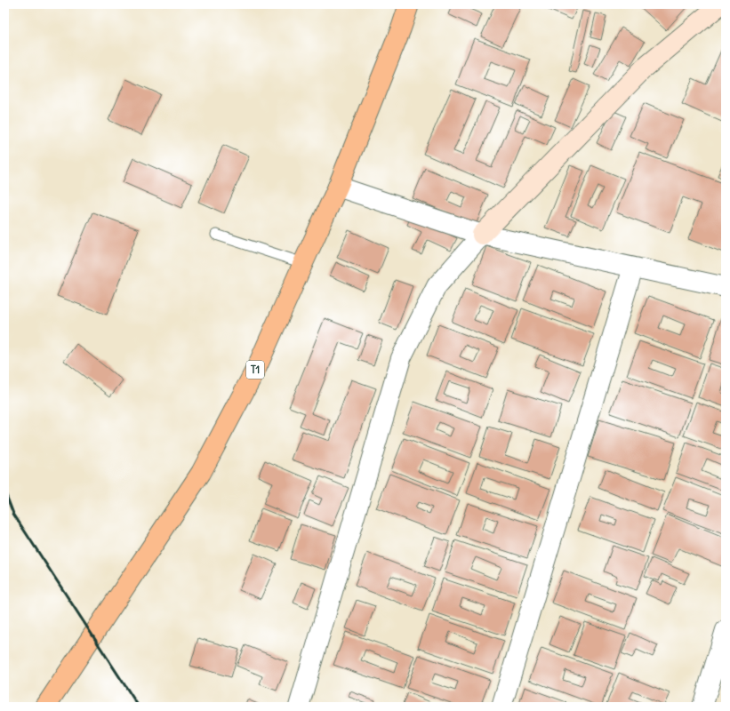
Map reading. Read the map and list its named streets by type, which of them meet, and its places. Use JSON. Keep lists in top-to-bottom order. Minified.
{"streets":{"highway":["T1"]}}
